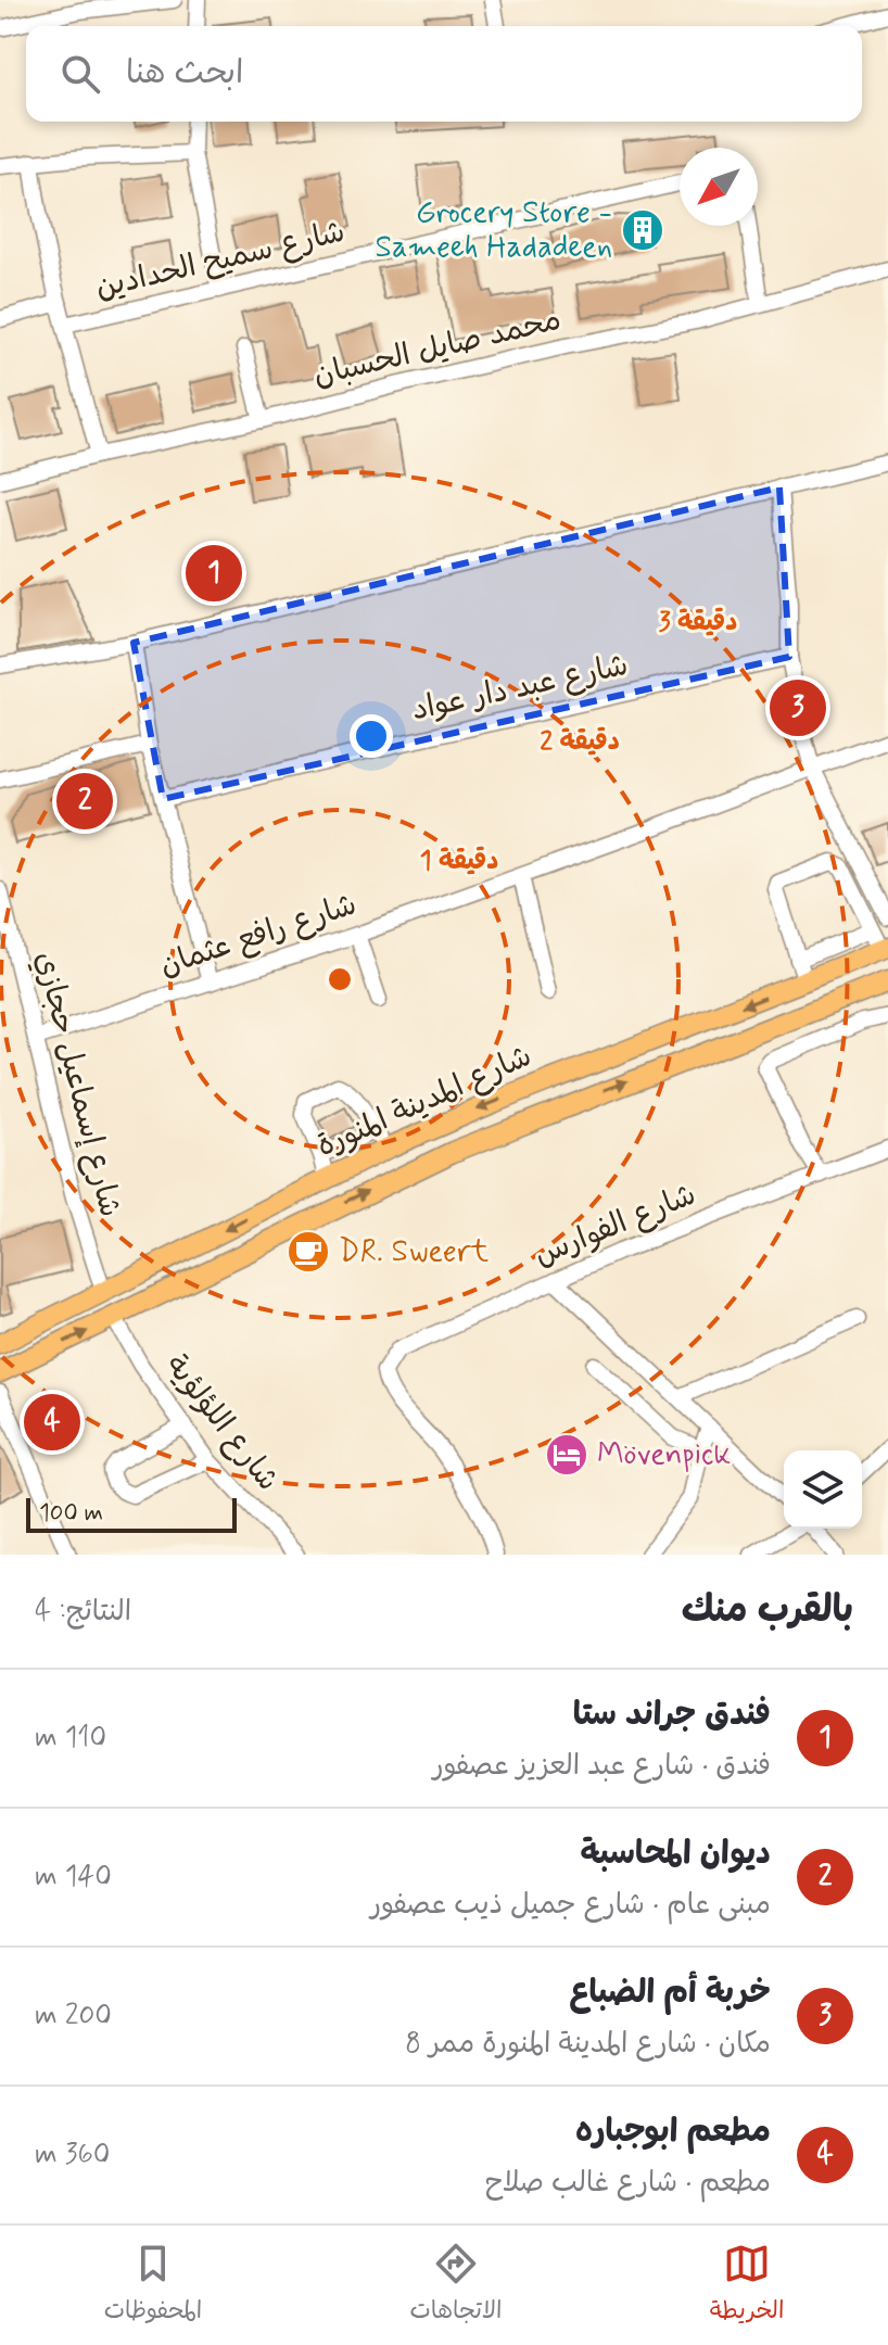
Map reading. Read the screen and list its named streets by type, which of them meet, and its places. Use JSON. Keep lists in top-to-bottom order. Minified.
{"streets":{"main road":["شارع المدينة المنورة"],"street":["شارع سميح الحدادين","محمد صايل الحسبان","شارع عبد دار عواد","شارع رافع عثمان","شارع إسماعيل حجازي","شارع الفوارس","شارع اللؤلؤية"]},"crossings":[["شارع رافع عثمان","شارع إسماعيل حجازي"],["شارع إسماعيل حجازي","شارع المدينة المنورة"],["شارع المدينة المنورة","شارع اللؤلؤية"]],"places":{"building":["Grocery Store - Sameeh Hadadeen"],"cafe":["DR. Sweert"],"hotel":["Mövenpick"]},"scale_bar":"100 m","north":"bottom left","page":{"search":"ابحث هنا","pins":["1","3","2","4"],"scale":"100 m","heading":["بالقرب منك","النتائج: 4"],"list":[{"mark":"1","name":"فندق جراند ستا","note":"فندق · شارع عبد العزيز عصفور","value":"110 m"},{"mark":"2","name":"ديوان المحاسبة","note":"مبنى عام · شارع جميل ذيب عصفور","value":"140 m"},{"mark":"3","name":"خربة أم الضباع","note":"مكان · شارع المدينة المنورة ممر 8","value":"200 m"},{"mark":"4","name":"مطعم ابوجباره","note":"مطعم · شارع غالب صلاح","value":"360 m"}],"nav":["الخريطة","الاتجاهات","المحفوظات"]},"rings":["3 دقيقة","2 دقيقة","1 دقيقة"]}
